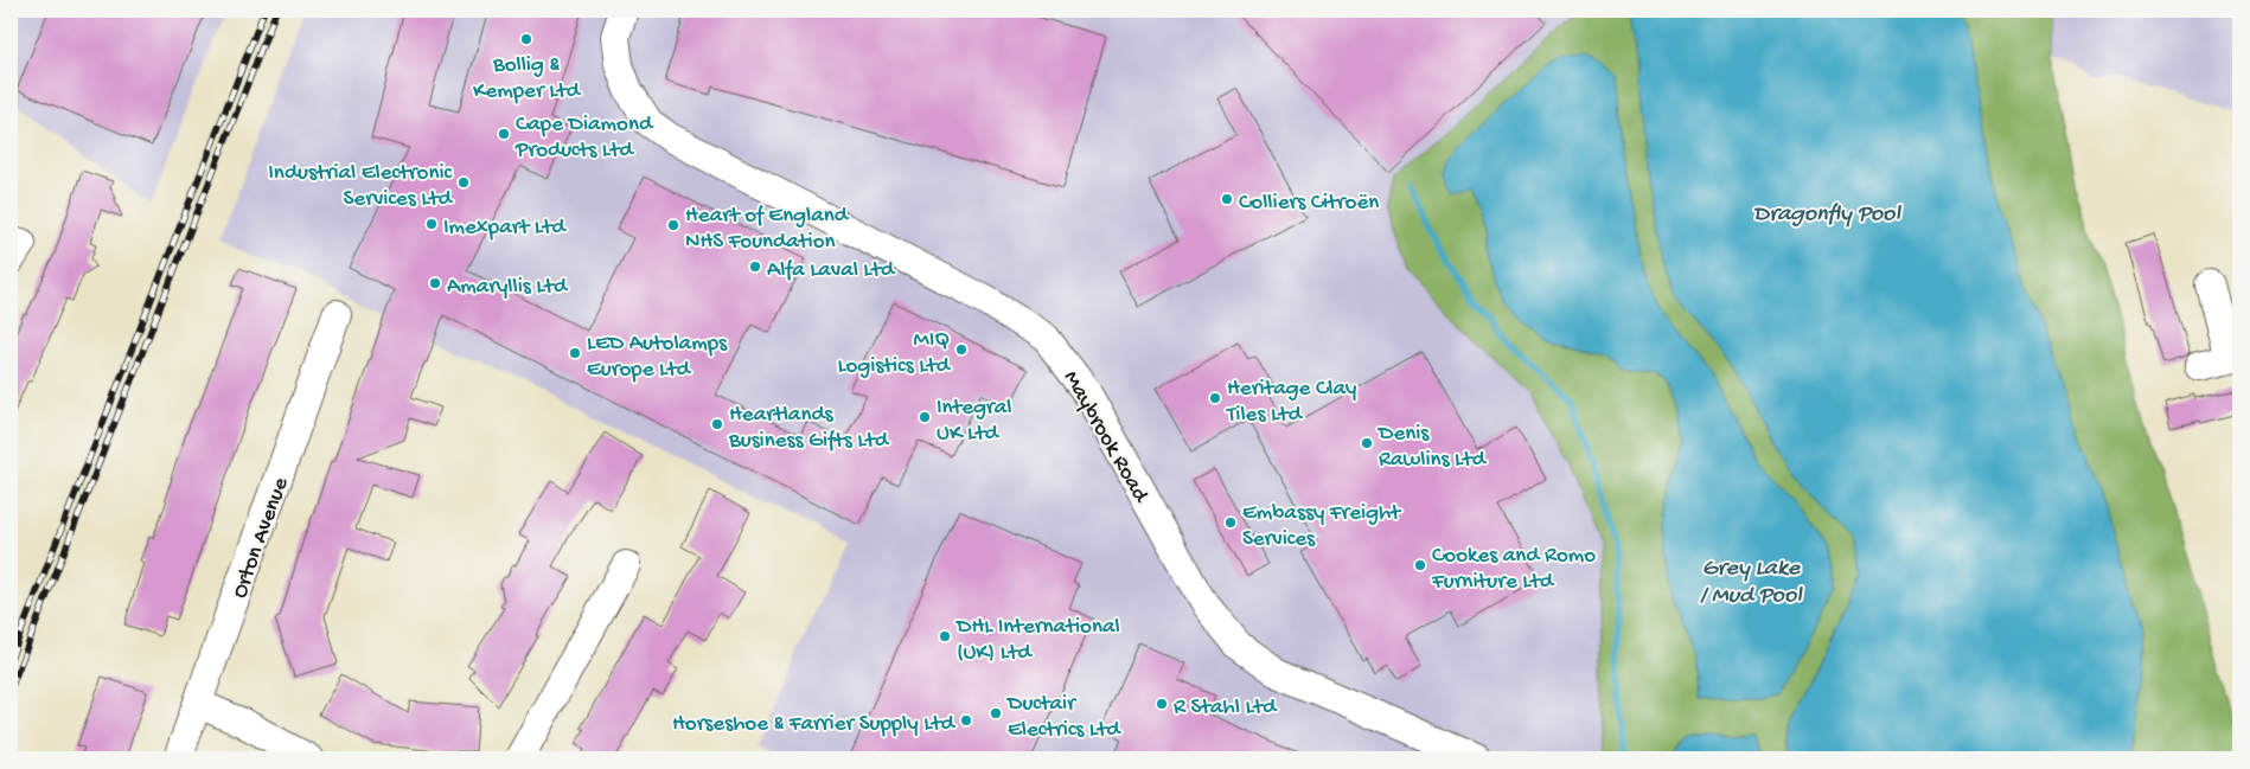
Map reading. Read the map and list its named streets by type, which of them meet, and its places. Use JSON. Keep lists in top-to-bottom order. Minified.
{"streets":{"street":["Maybrook Road","Orton Avenue"]},"water":["Dragonfly Pool","Grey Lake / Mud Pool"],"places":["Bollig & Kemper Ltd","Cape Diamond Products Ltd","Industrial Electronic Services Ltd","Colliers Citroën","Imexpart Ltd","Heart of England NHS Foundation","Alfa Laval Ltd","Amaryllis Ltd","MIQ Logistics Ltd","LED Autolamps Europe Ltd","Heritage Clay Tiles Ltd","Integral UK Ltd","Heartlands Business Gifts Ltd","Denis Rawlins Ltd","Embassy Freight Services","Cookes and Romo Furniture Ltd","DHL International (UK) Ltd","R Stahl Ltd","Ductair Electrics Ltd","Horseshoe & Farrier Supply Ltd"]}
